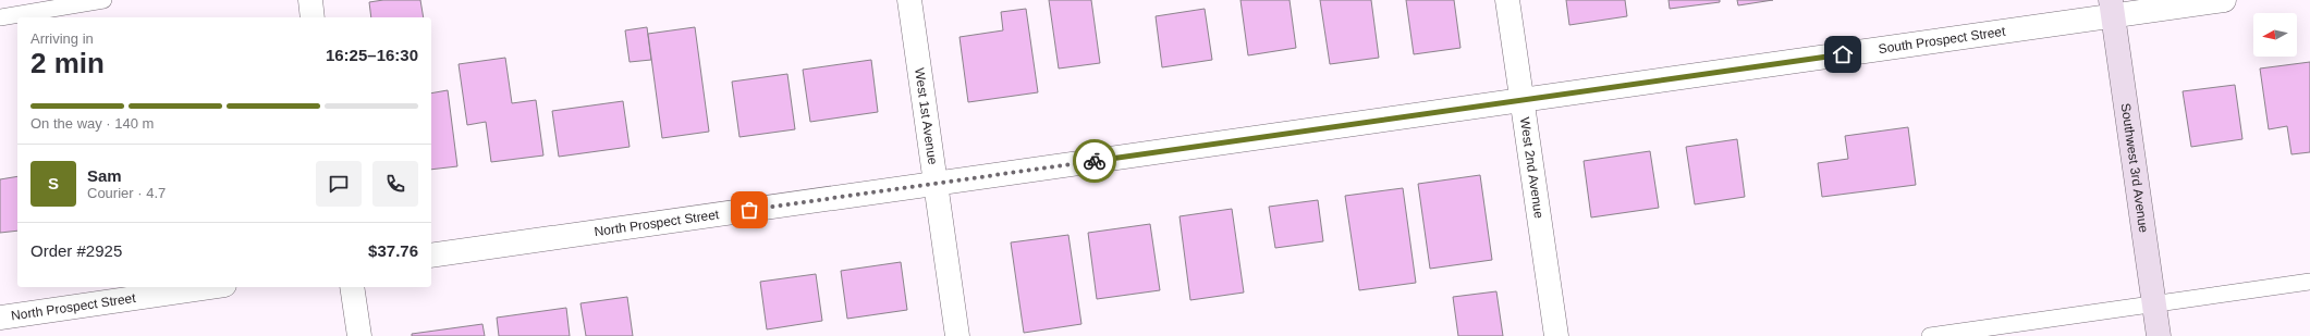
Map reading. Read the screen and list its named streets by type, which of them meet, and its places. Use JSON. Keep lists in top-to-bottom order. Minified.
{"streets":{"main road":["Southwest 3rd Avenue"],"street":["South Prospect Street","West 1st Avenue","West 2nd Avenue","North Prospect Street"]},"crossings":[["South Prospect Street","West 1st Avenue"],["South Prospect Street","Southwest 3rd Avenue"],["South Prospect Street","West 2nd Avenue"],["South Prospect Street","North Prospect Street"],["West 1st Avenue","North Prospect Street"]],"north":"left","page":{"heading":["2 min","Arriving in","16:25–16:30"],"panel":["Sam","Courier · 4.7","Order #2925","$37.76"],"bar":"On the way · 140 m","round":"S"}}
